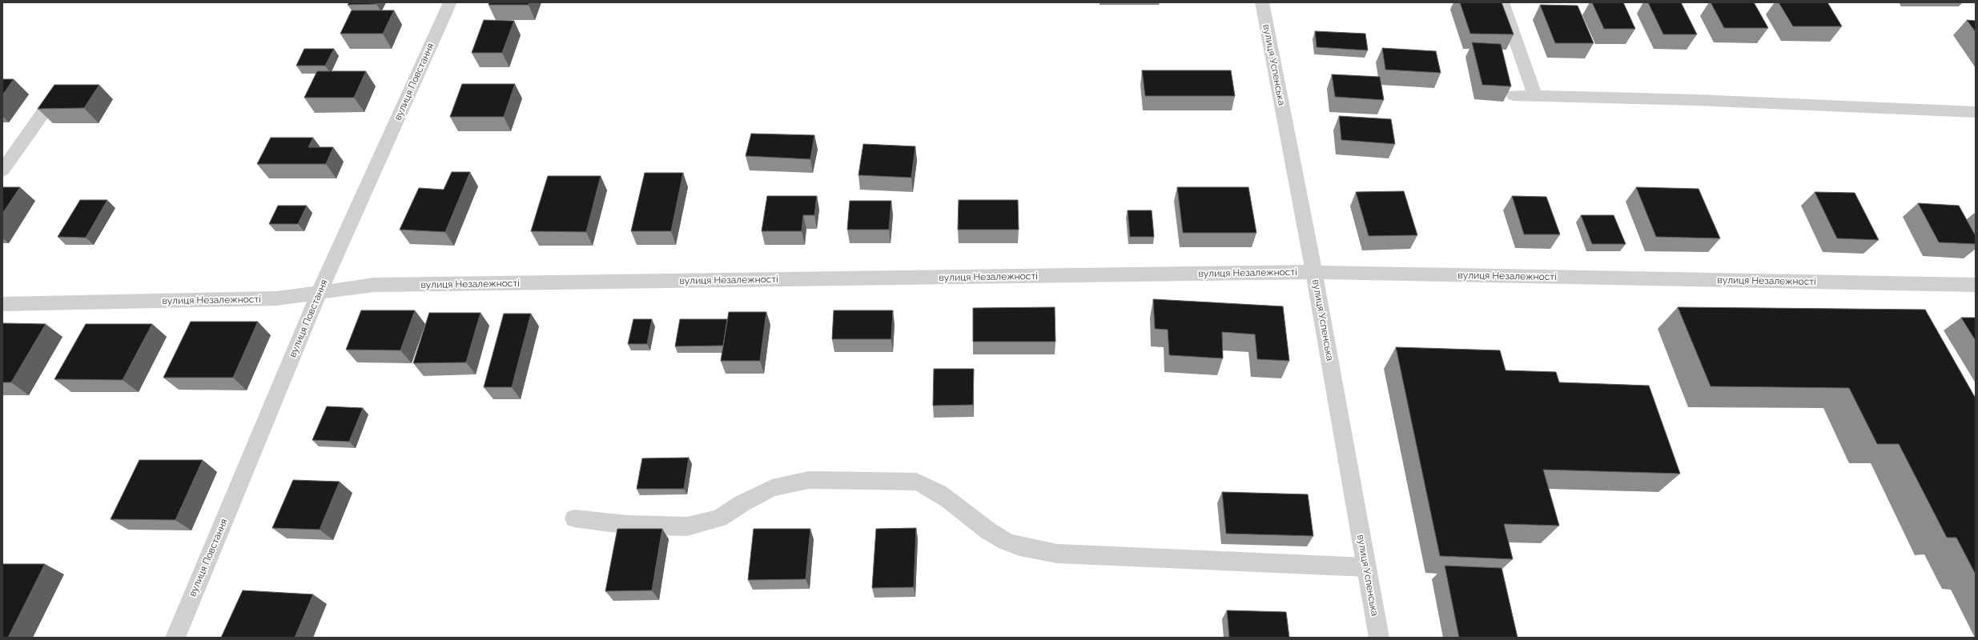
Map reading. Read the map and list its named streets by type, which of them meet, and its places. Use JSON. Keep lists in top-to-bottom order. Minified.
{"streets":{"street":["вулиця Успенська","вулиця Повстання","вулиця Незалежності"]},"crossings":[["вулиця Успенська","вулиця Незалежності"],["вулиця Повстання","вулиця Незалежності"]]}
